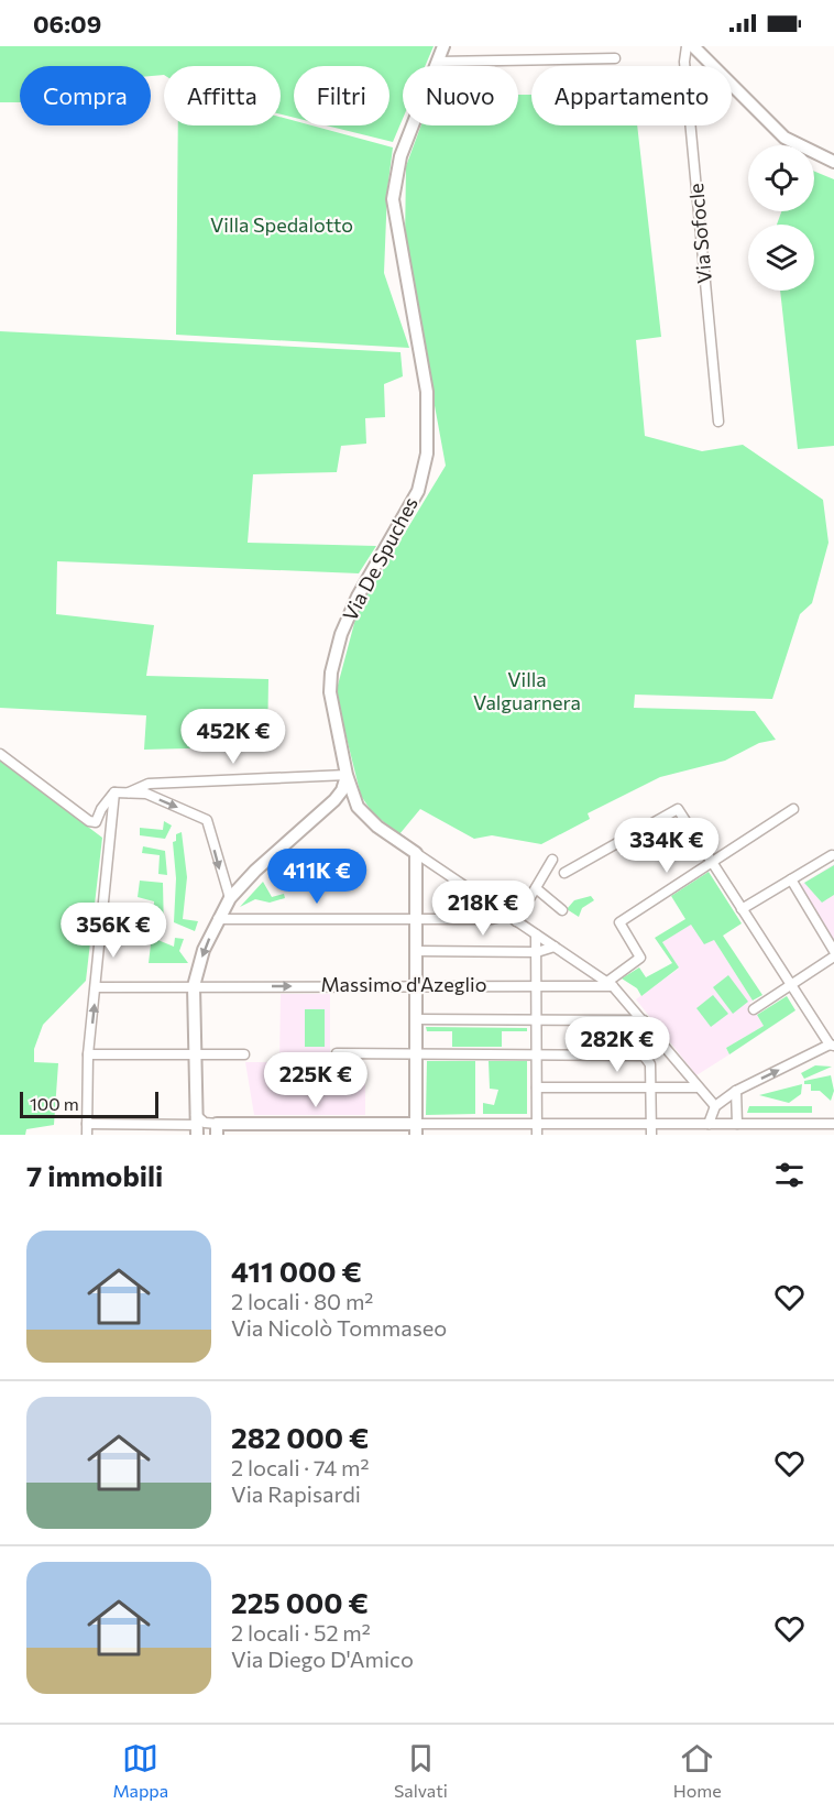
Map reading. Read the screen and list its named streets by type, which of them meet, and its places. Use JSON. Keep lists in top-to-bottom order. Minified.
{"streets":{"street":["Via Sofocle","Via De Spuches","Massimo d'Azeglio"]},"crossings":[["Via De Spuches","Massimo d'Azeglio"]],"parks":["Villa Spedalotto","Villa Valguarnera"],"scale_bar":"100 m","page":{"status":"06:09","chip":["Compra","Affitta","Filtri","Nuovo","Appartamento"],"price":["452K €","334K €","411K €","218K €","356K €","282K €","225K €"],"scale":"100 m","heading":"7 immobili","list":[{"name":"411 000 €","note":"2 locali · 80 m² · Via Nicolò Tommaseo"},{"name":"282 000 €","note":"2 locali · 74 m² · Via Rapisardi"},{"name":"225 000 €","note":"2 locali · 52 m² · Via Diego D'Amico"}],"tabs":["Mappa","Salvati","Home"]}}
